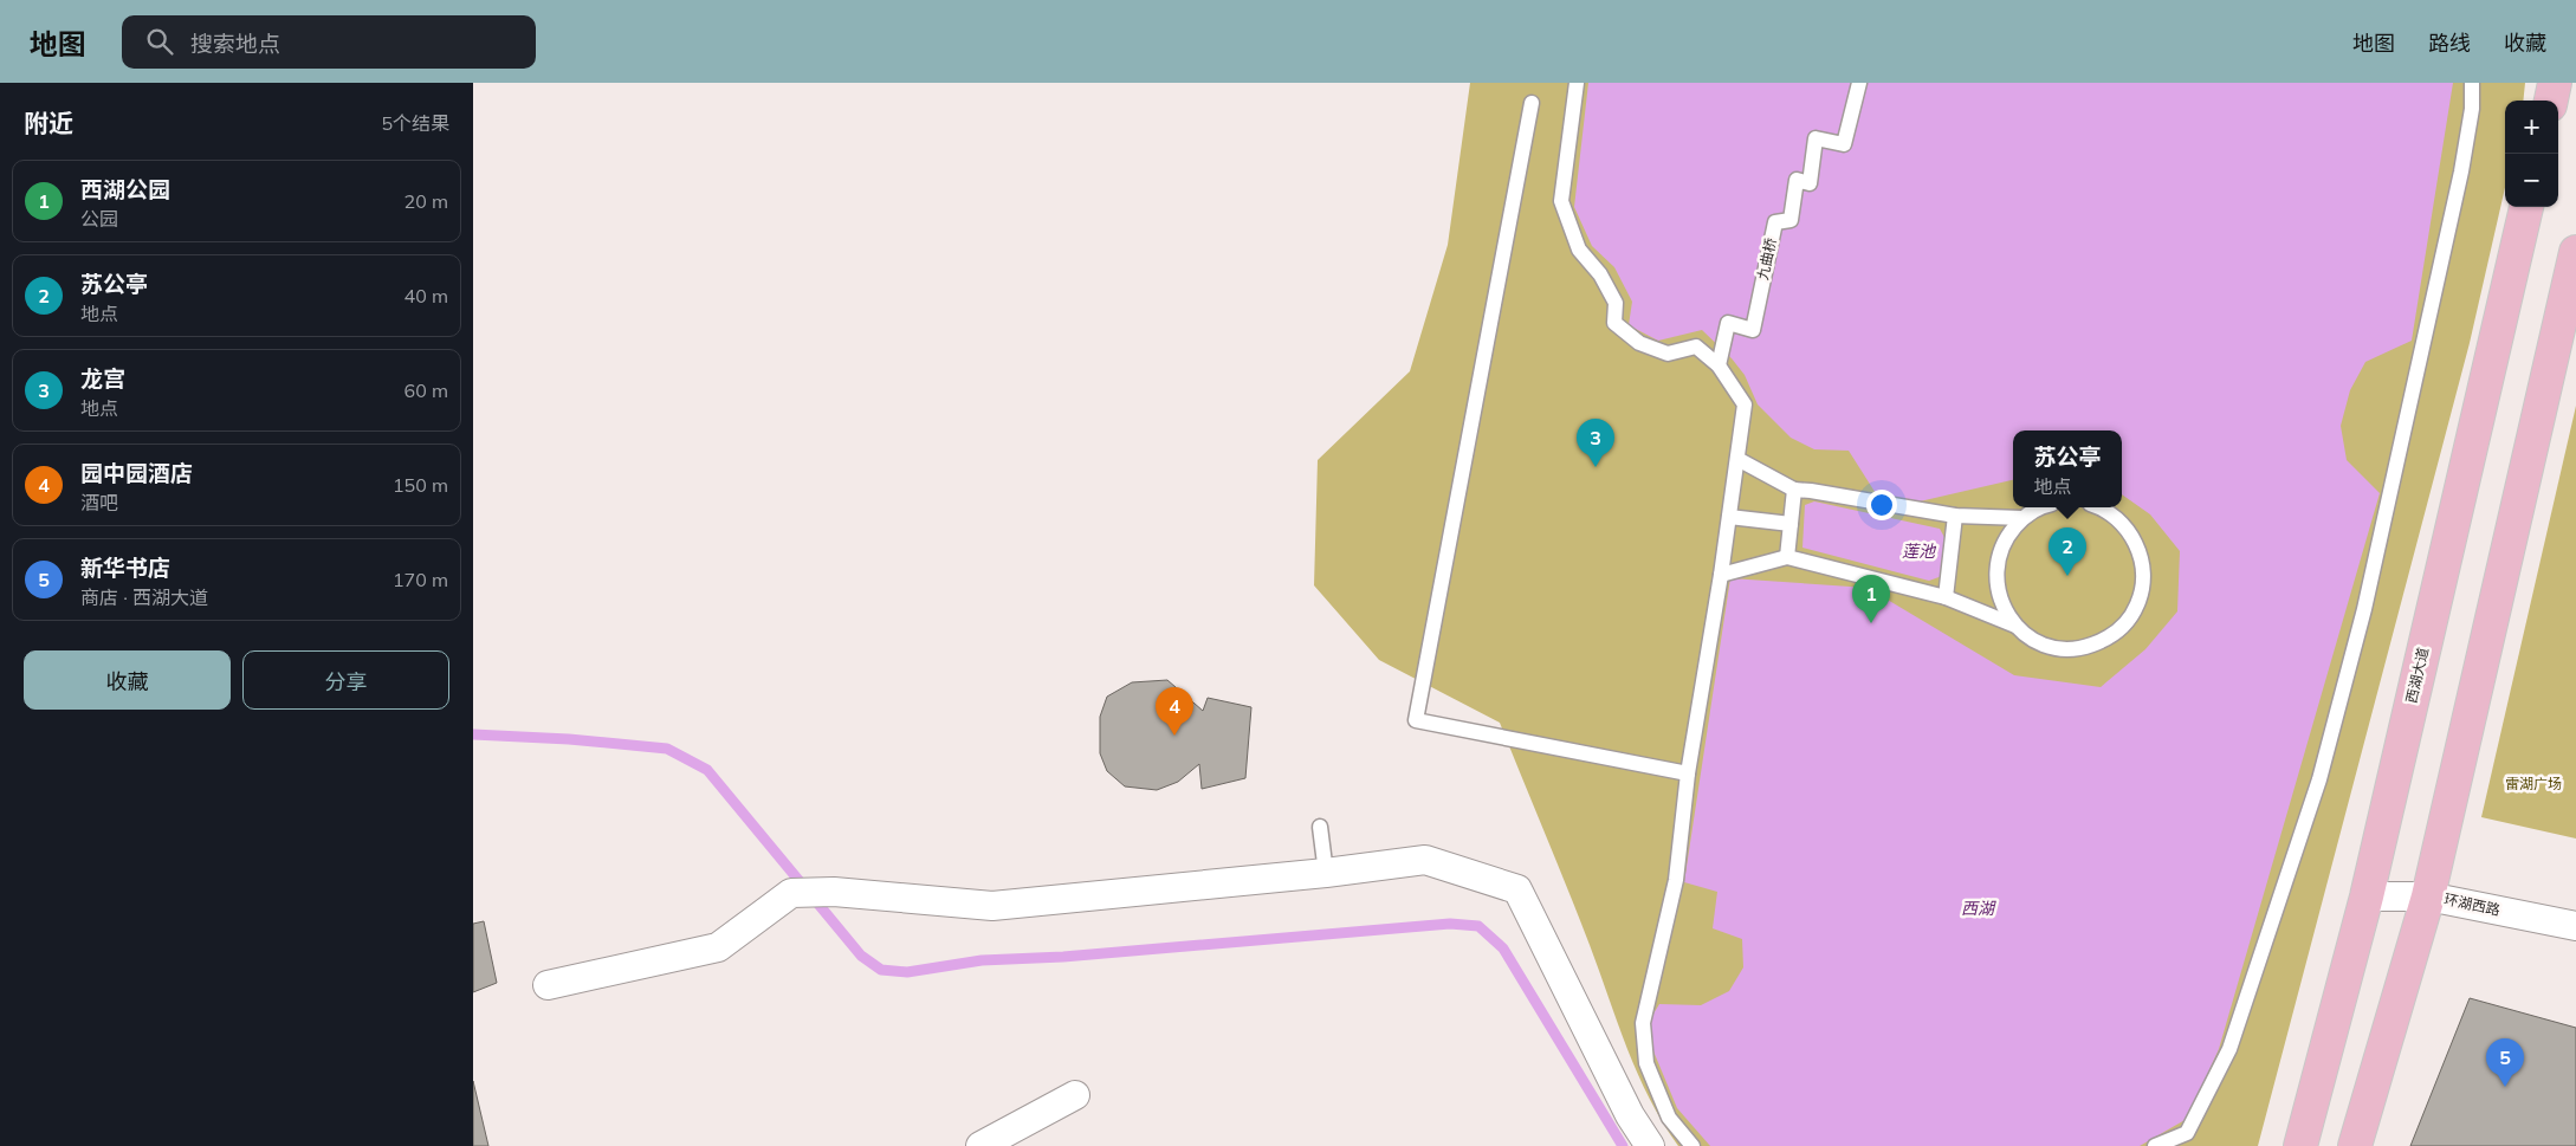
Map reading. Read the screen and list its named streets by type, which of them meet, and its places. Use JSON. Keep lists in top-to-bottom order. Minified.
{"streets":{"main road":["西湖大道"],"street":["环湖西路"],"lane":["九曲桥"]},"crossings":[["西湖大道","环湖西路"]],"water":["莲池","西湖"],"parks":["雷湖广场"],"page":{"header":"地图","search":"搜索地点","nav":["地图","路线","收藏"],"heading":["附近","5个结果"],"map_buttons":["+","−"],"list":[{"mark":"1","name":"西湖公园","note":"公园","value":"20 m"},{"mark":"2","name":"苏公亭","note":"地点","value":"40 m"},{"mark":"3","name":"龙宫","note":"地点","value":"60 m"},{"mark":"4","name":"园中园酒店","note":"酒吧","value":"150 m"},{"mark":"5","name":"新华书店","note":"商店 · 西湖大道","value":"170 m"}],"pins":["3","2","1","4","5"],"popup":["苏公亭","地点"],"buttons":["收藏","分享"]}}
